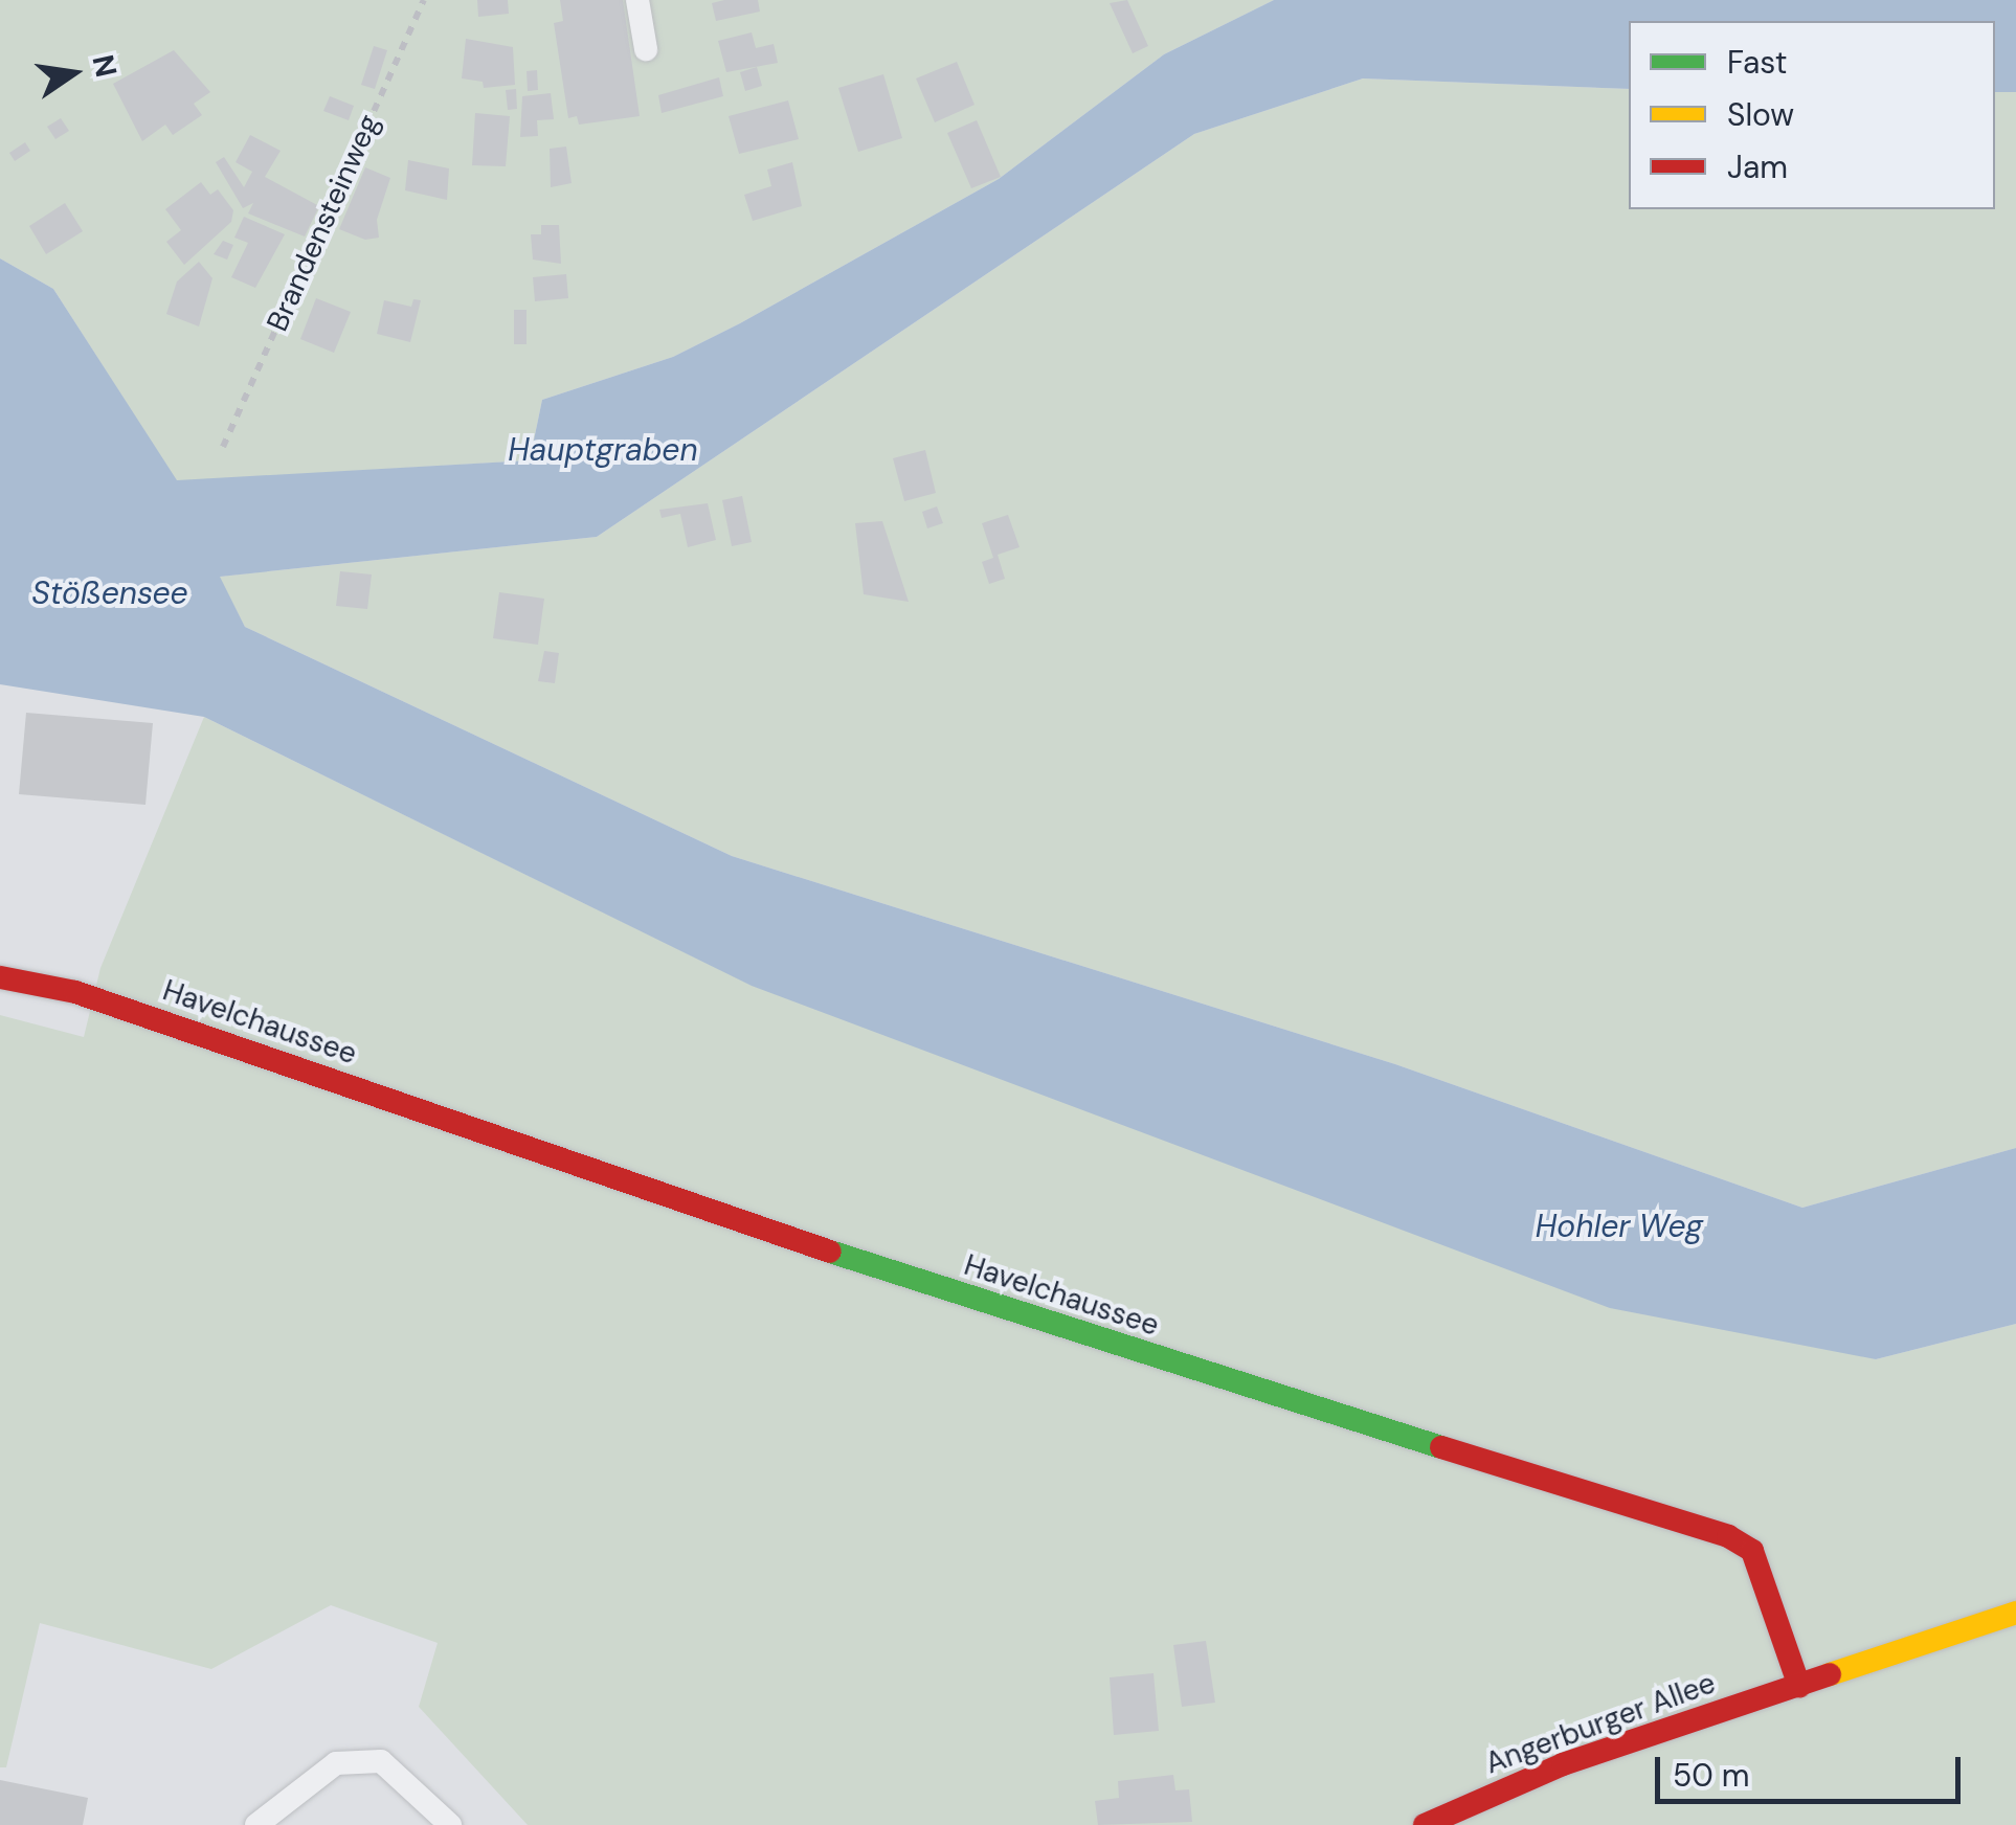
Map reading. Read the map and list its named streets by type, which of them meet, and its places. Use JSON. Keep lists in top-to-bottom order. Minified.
{"streets":{"street":["Havelchaussee","Angerburger Allee"],"path":["Brandensteinweg"]},"crossings":[["Havelchaussee","Angerburger Allee"]],"water":["Hauptgraben","Stößensee","Hohler Weg"],"legend":["Fast","Slow","Jam"],"scale_bar":"50 m","north":"right"}
